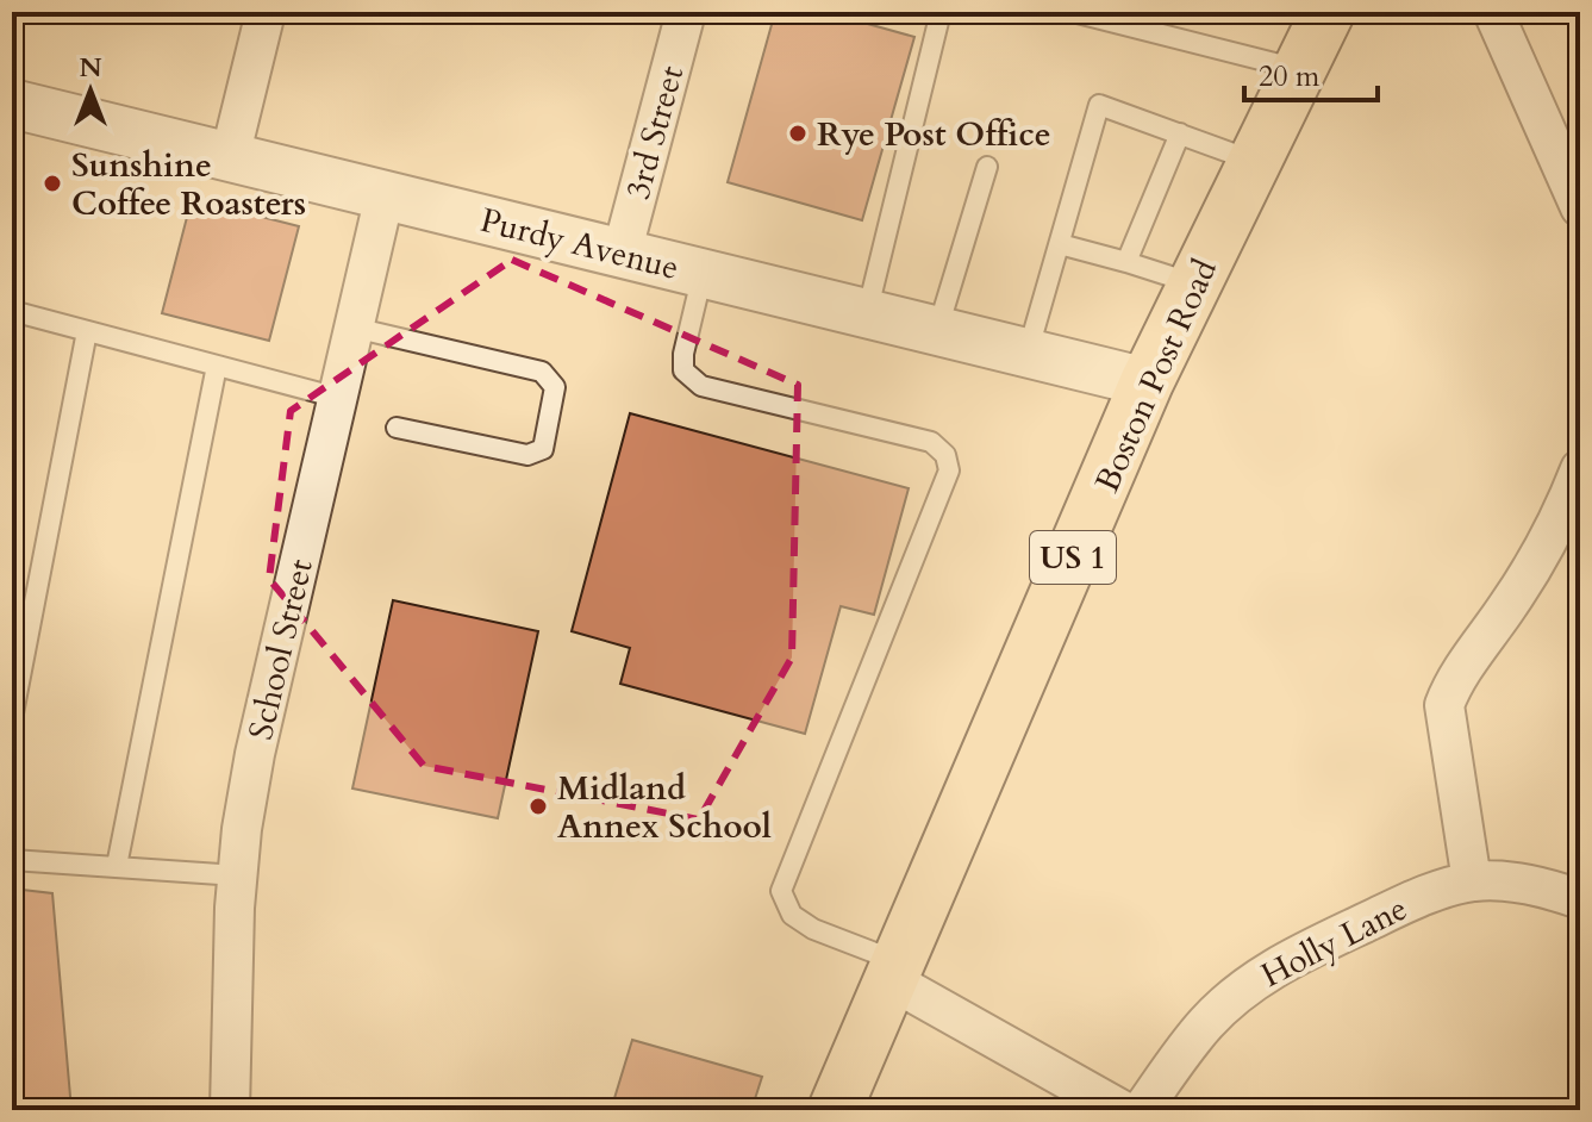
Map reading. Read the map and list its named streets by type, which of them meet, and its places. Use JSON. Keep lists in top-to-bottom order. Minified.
{"streets":{"main road":["Boston Post Road","US 1"],"street":["3rd Street","Purdy Avenue","School Street","Holly Lane"]},"crossings":[["3rd Street","Purdy Avenue"],["Purdy Avenue","Boston Post Road"],["Purdy Avenue","School Street"]],"places":["Rye Post Office","Sunshine Coffee Roasters","Midland Annex School"],"scale_bar":"20 m","north":"top"}
